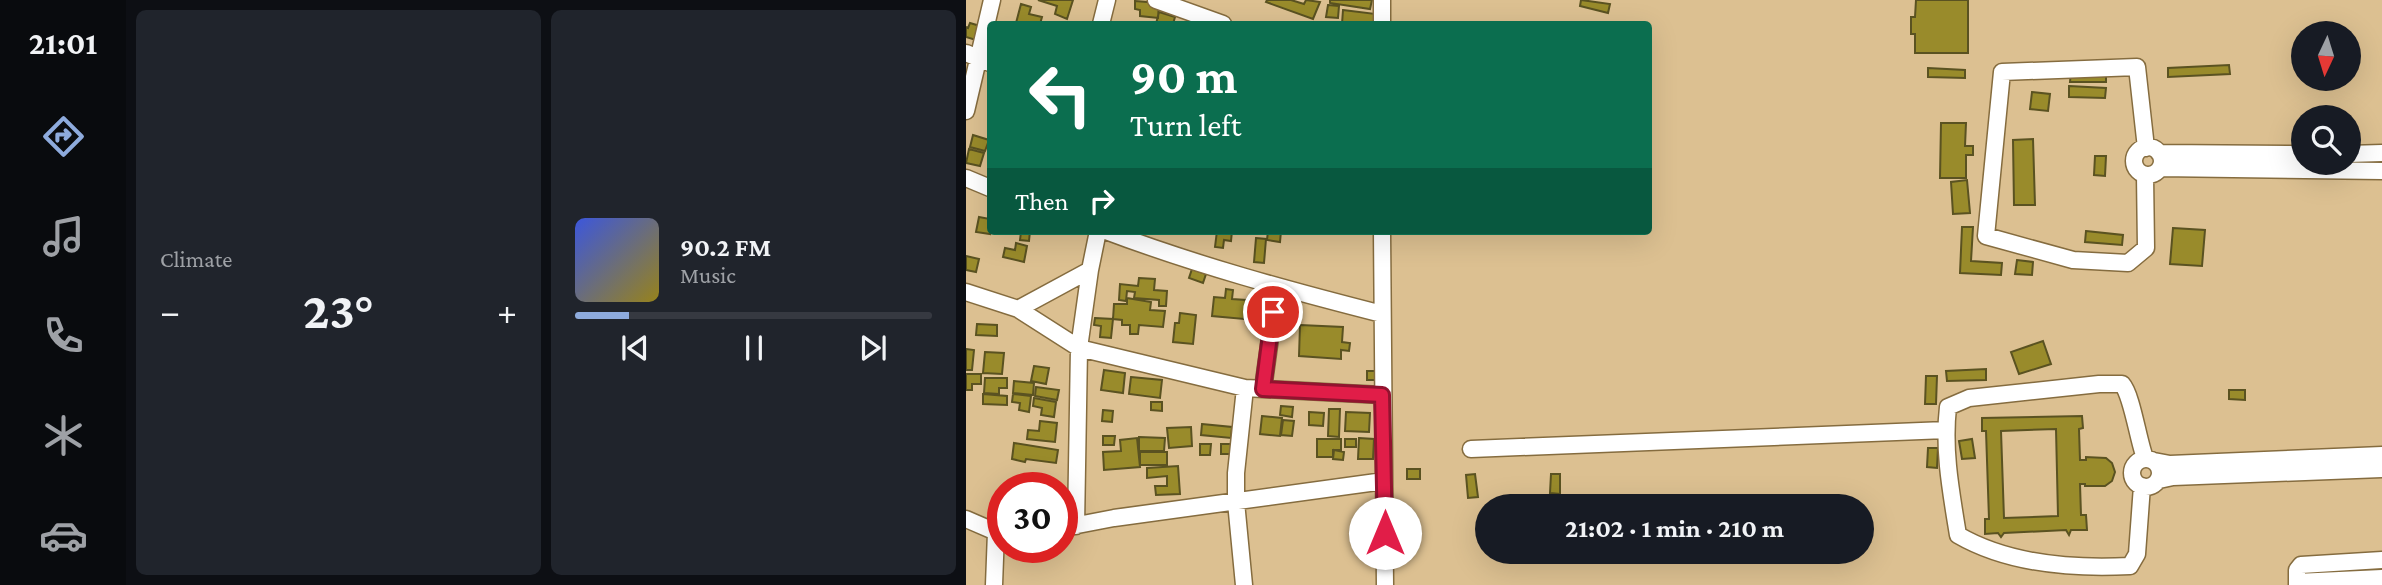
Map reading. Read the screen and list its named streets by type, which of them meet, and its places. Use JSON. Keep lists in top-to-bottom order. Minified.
{"north":"bottom","page":{"tabs":"21:01","tile":"Climate","turn":["90 m","Turn left"],"then":"Then","song":["90.2 FM","Music"],"heat":["−","23°","+"],"limit":"30","trip":"21:02 · 1 min · 210 m"}}
